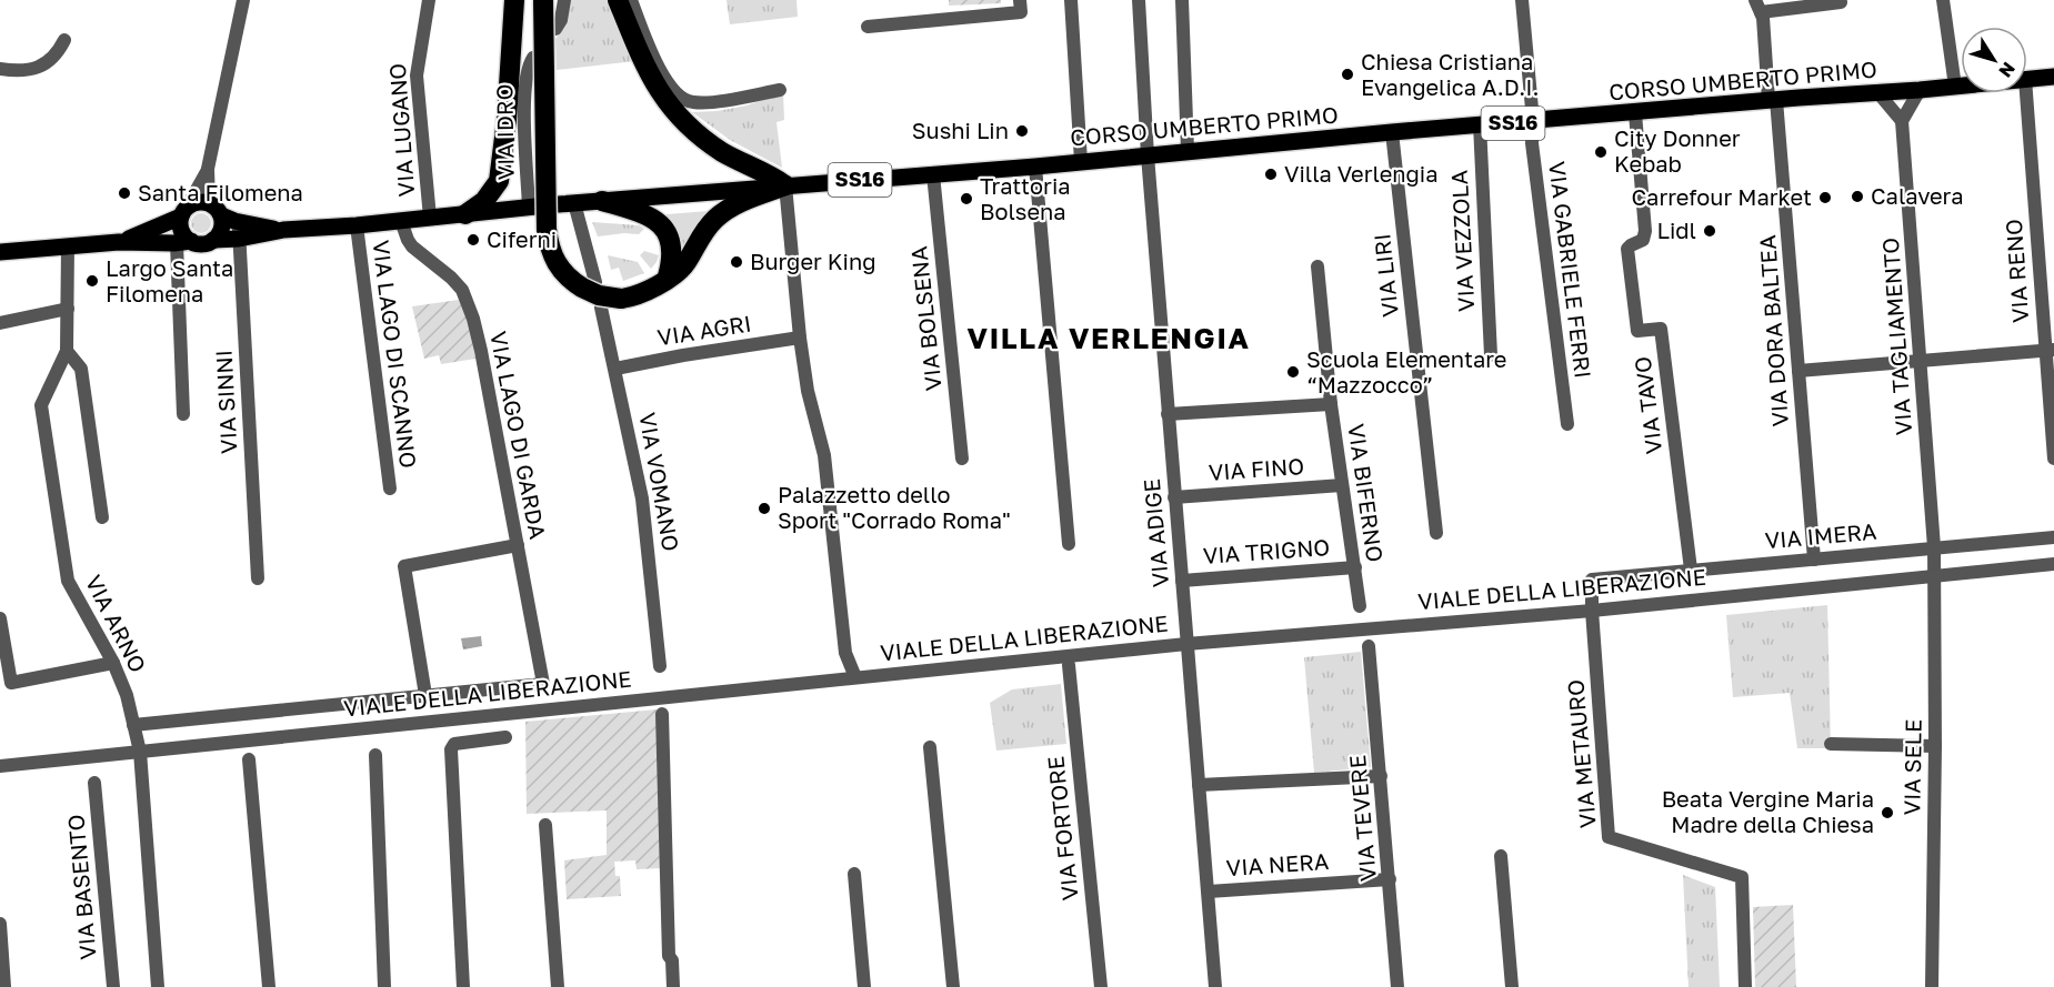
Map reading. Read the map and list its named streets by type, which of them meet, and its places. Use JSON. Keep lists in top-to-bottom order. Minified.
{"streets":{"main road":["CORSO UMBERTO PRIMO","SS16"],"street":["VIA LUGANO","VIA IDRO","VIA VEZZOLA","VIA GABRIELE FERRI","VIA RENO","VIA LIRI","VIA BOLSENA","VIA AGRI","VIA DORA BALTEA","VIA TAGLIAMENTO","VIA LAGO DI SCANNO","VIA SINNI","VIA TAVO","VIA LAGO DI GARDA","VIA FINO","VIA VOMANO","VIA BIFERNO","VIA ADIGE","VIA IMERA","VIA TRIGNO","VIALE DELLA LIBERAZIONE","VIA ARNO","VIA METAURO","VIA SELE","VIA TEVERE","VIA FORTORE","VIA NERA","VIA BASENTO"]},"crossings":[["CORSO UMBERTO PRIMO","VIA VEZZOLA"],["CORSO UMBERTO PRIMO","VIA GABRIELE FERRI"],["CORSO UMBERTO PRIMO","VIA LIRI"],["CORSO UMBERTO PRIMO","VIA BOLSENA"],["CORSO UMBERTO PRIMO","VIA DORA BALTEA"],["CORSO UMBERTO PRIMO","VIA TAVO"],["CORSO UMBERTO PRIMO","VIA ADIGE"],["VIA AGRI","VIA VOMANO"],["VIA DORA BALTEA","VIA IMERA"],["VIA TAGLIAMENTO","VIA IMERA"],["VIA TAGLIAMENTO","VIA SELE"],["VIA TAVO","VIA IMERA"],["VIA FINO","VIA BIFERNO"],["VIA FINO","VIA ADIGE"],["VIA BIFERNO","VIA TRIGNO"],["VIA ADIGE","VIA TRIGNO"],["VIA ADIGE","VIALE DELLA LIBERAZIONE"],["VIA ADIGE","VIA NERA"],["VIA IMERA","VIA METAURO"],["VIA IMERA","VIA SELE"],["VIALE DELLA LIBERAZIONE","VIA ARNO"],["VIALE DELLA LIBERAZIONE","VIA METAURO"],["VIALE DELLA LIBERAZIONE","VIA SELE"],["VIA TEVERE","VIA NERA"]],"districts":["VILLA VERLENGIA"],"places":["Chiesa Cristiana Evangelica A.D.I.","Sushi Lin","City Donner Kebab","Villa Verlengia","Santa Filomena","Calavera","Carrefour Market","Trattoria Bolsena","Lidl","Ciferni","Burger King","Largo Santa Filomena","Scuola Elementare “Mazzocco”","Palazzetto dello Sport \"Corrado Roma\"","Beata Vergine Maria Madre della Chiesa"],"north":"bottom right"}
